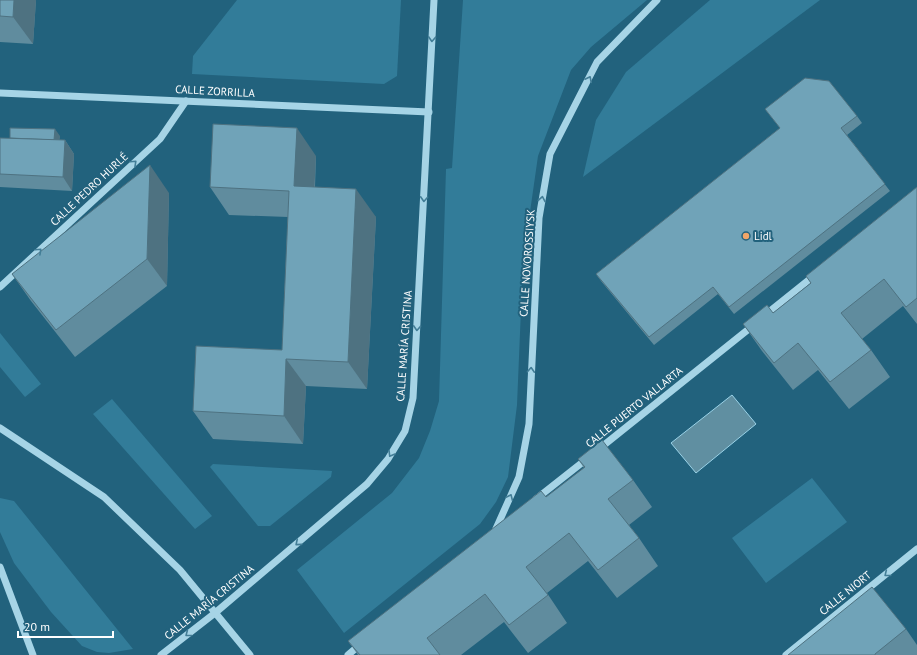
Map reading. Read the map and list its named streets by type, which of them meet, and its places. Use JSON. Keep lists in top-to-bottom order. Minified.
{"streets":{"street":["CALLE ZORRILLA","CALLE PEDRO HURLÉ","CALLE NOVOROSSIYSK","CALLE MARÍA CRISTINA","CALLE PUERTO VALLARTA","CALLE NIORT"]},"crossings":[["CALLE ZORRILLA","CALLE PEDRO HURLÉ"],["CALLE ZORRILLA","CALLE MARÍA CRISTINA"]],"one_way":["CALLE PEDRO HURLÉ","CALLE NOVOROSSIYSK","CALLE MARÍA CRISTINA","CALLE NIORT"],"places":["Lidl"],"scale_bar":"20 m"}
